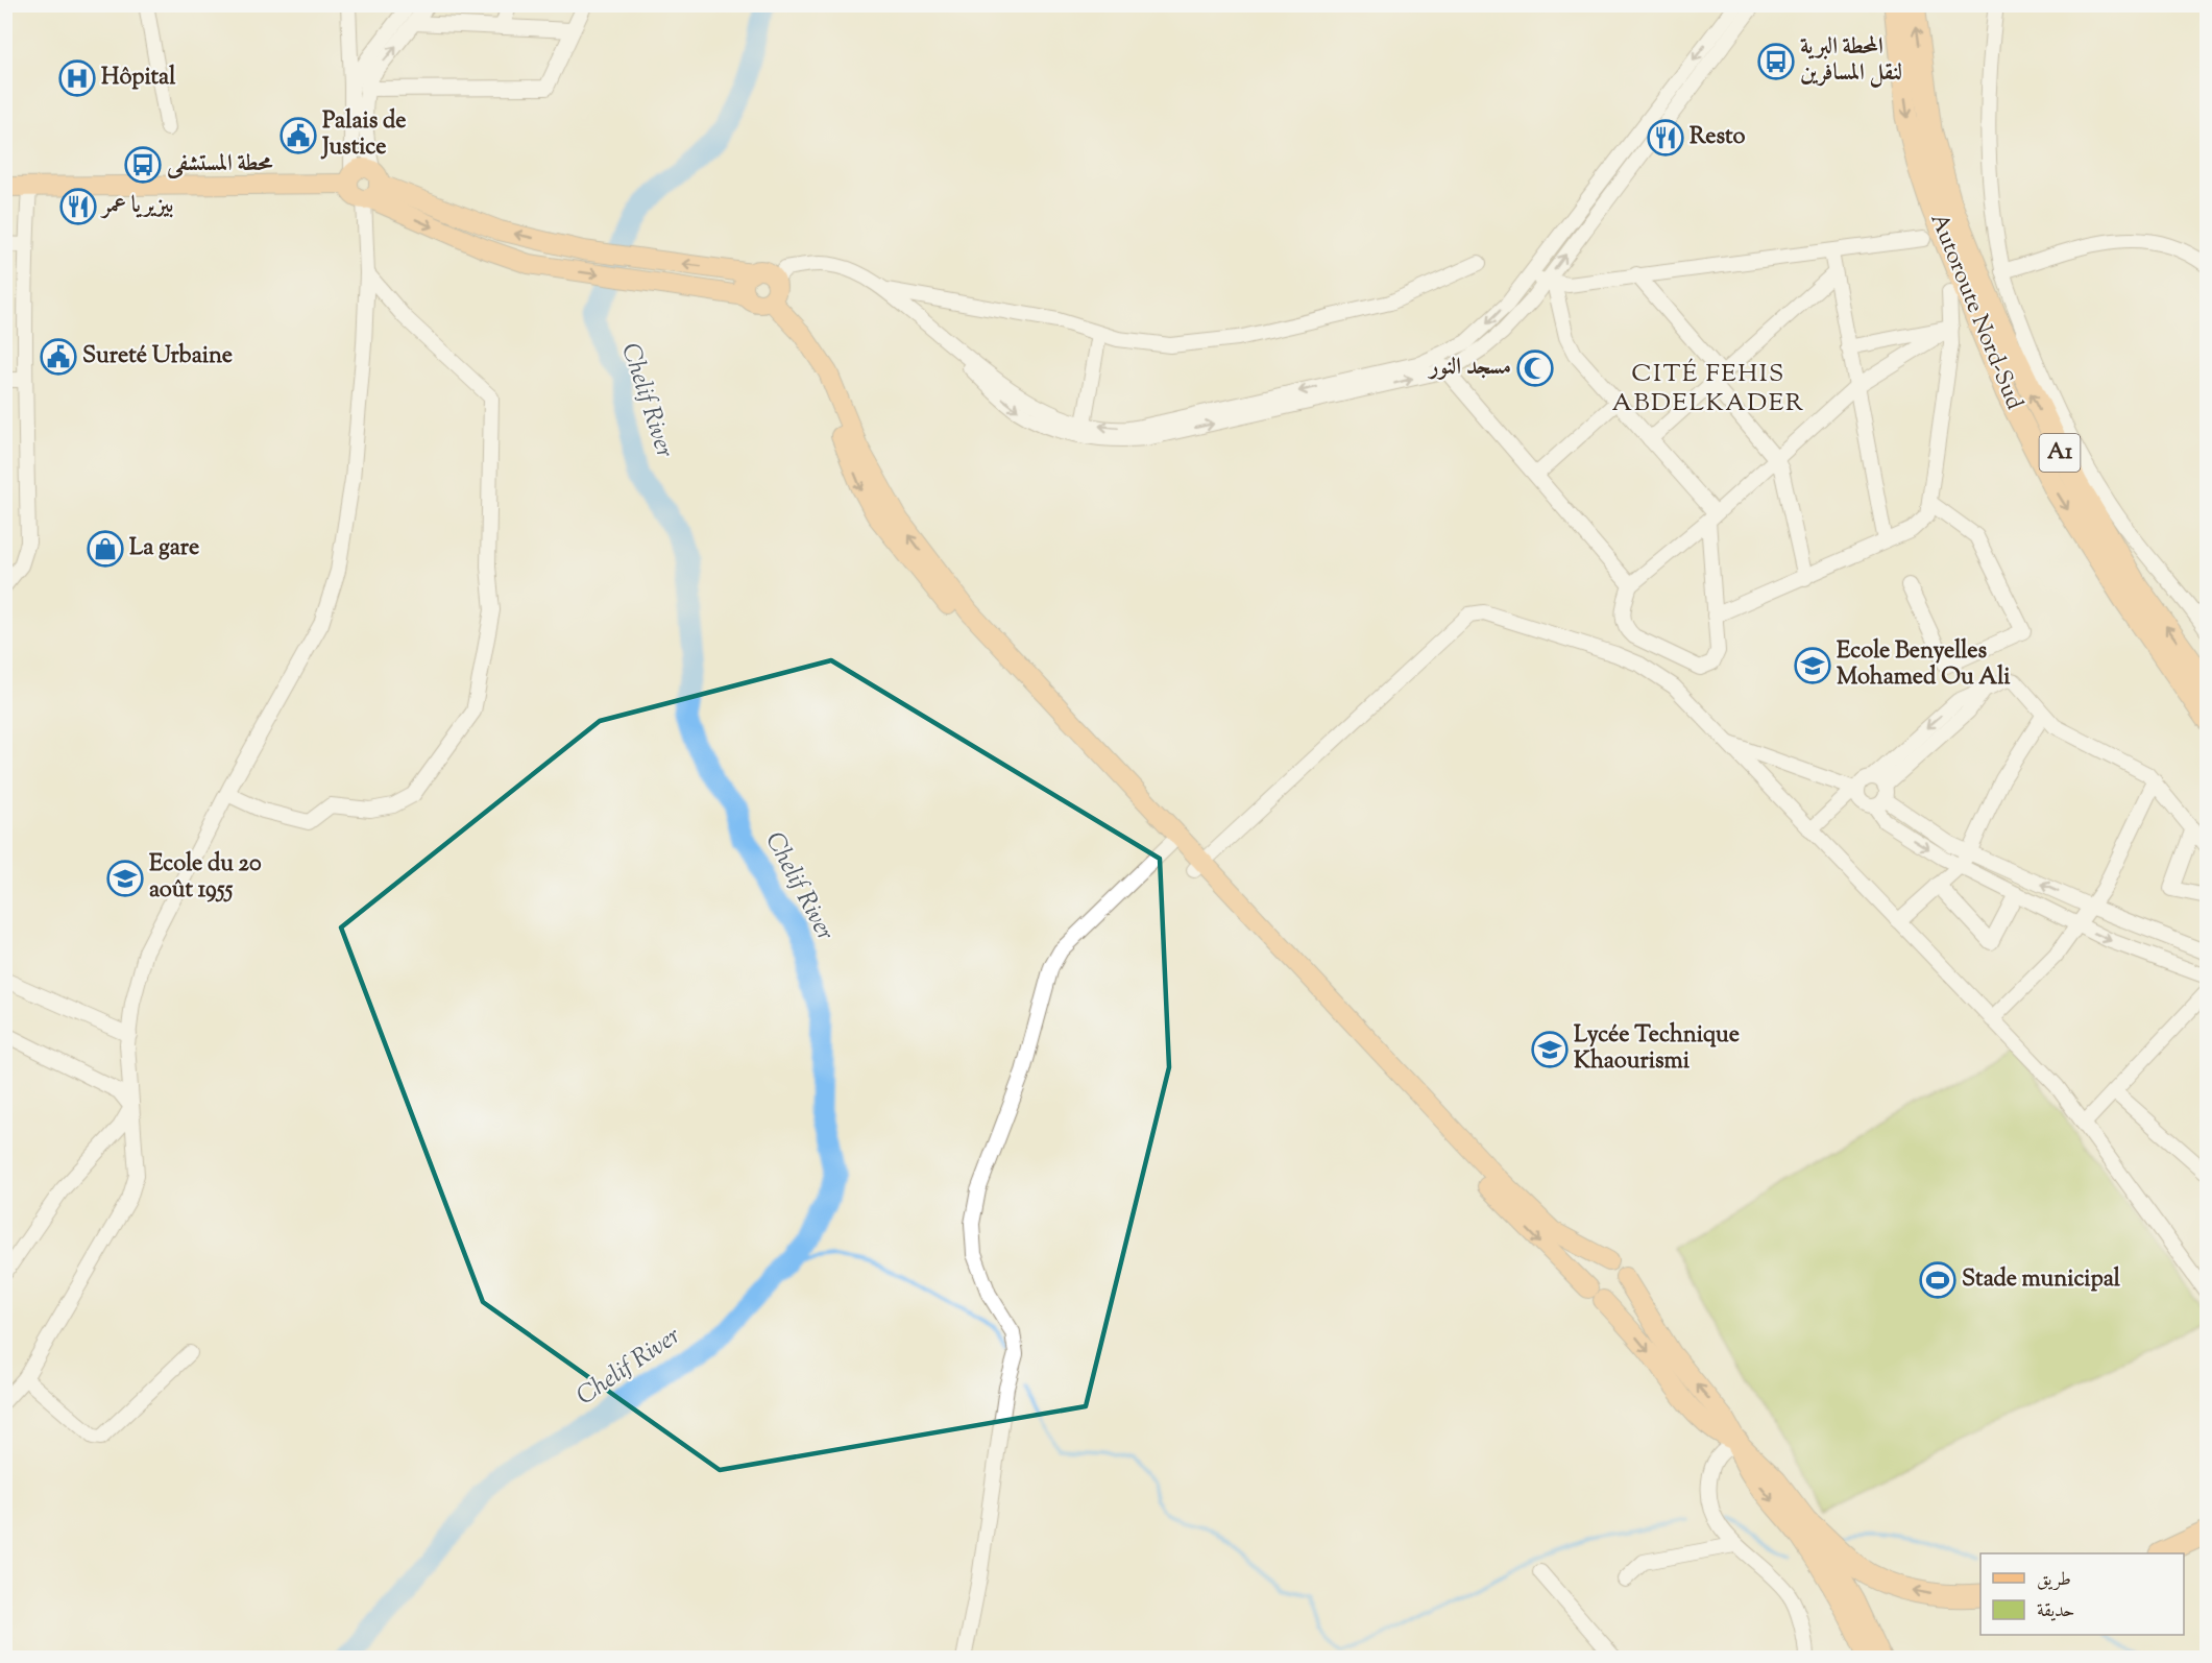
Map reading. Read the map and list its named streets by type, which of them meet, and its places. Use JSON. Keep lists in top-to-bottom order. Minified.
{"streets":{"highway":["Autoroute Nord-Sud","A1"]},"districts":["CITÉ FEHIS ABDELKADER"],"water":["Chelif River"],"places":{"bus stop":["المحطة البرية لنقل المسافرين","محطة المستشفى"],"hospital":["Hôpital"],"public building":["Palais de Justice","Sureté Urbaine"],"restaurant":["Resto","بيزيريا عمر"],"mosque":["مسجد النور"],"shop":["La gare"],"school or university":["Ecole Benyelles Mohamed Ou Ali","Ecole du 20 août 1955","Lycée Technique Khaourismi"],"sports":["Stade municipal"]},"legend":["طريق","حديقة"]}
